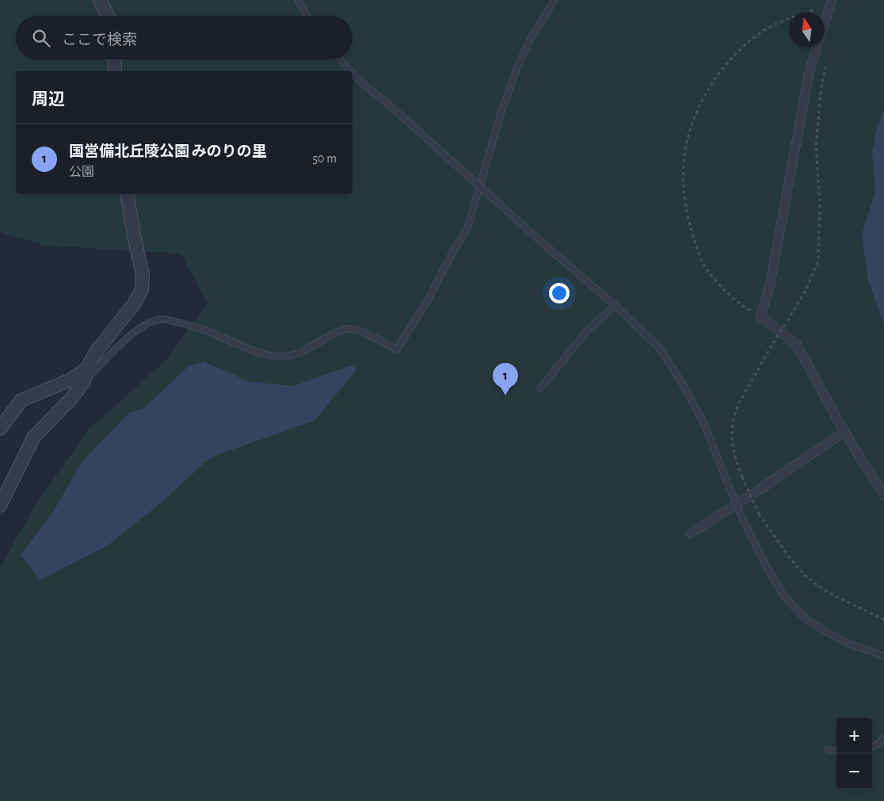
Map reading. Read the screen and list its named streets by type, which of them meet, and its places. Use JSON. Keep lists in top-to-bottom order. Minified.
{"north":"top","page":{"search":"ここで検索","heading":"周辺","list":[{"mark":"1","name":"国営備北丘陵公園 みのりの里","note":"公園","value":"50 m"}],"pins":"1","map_buttons":["+","−"]}}
